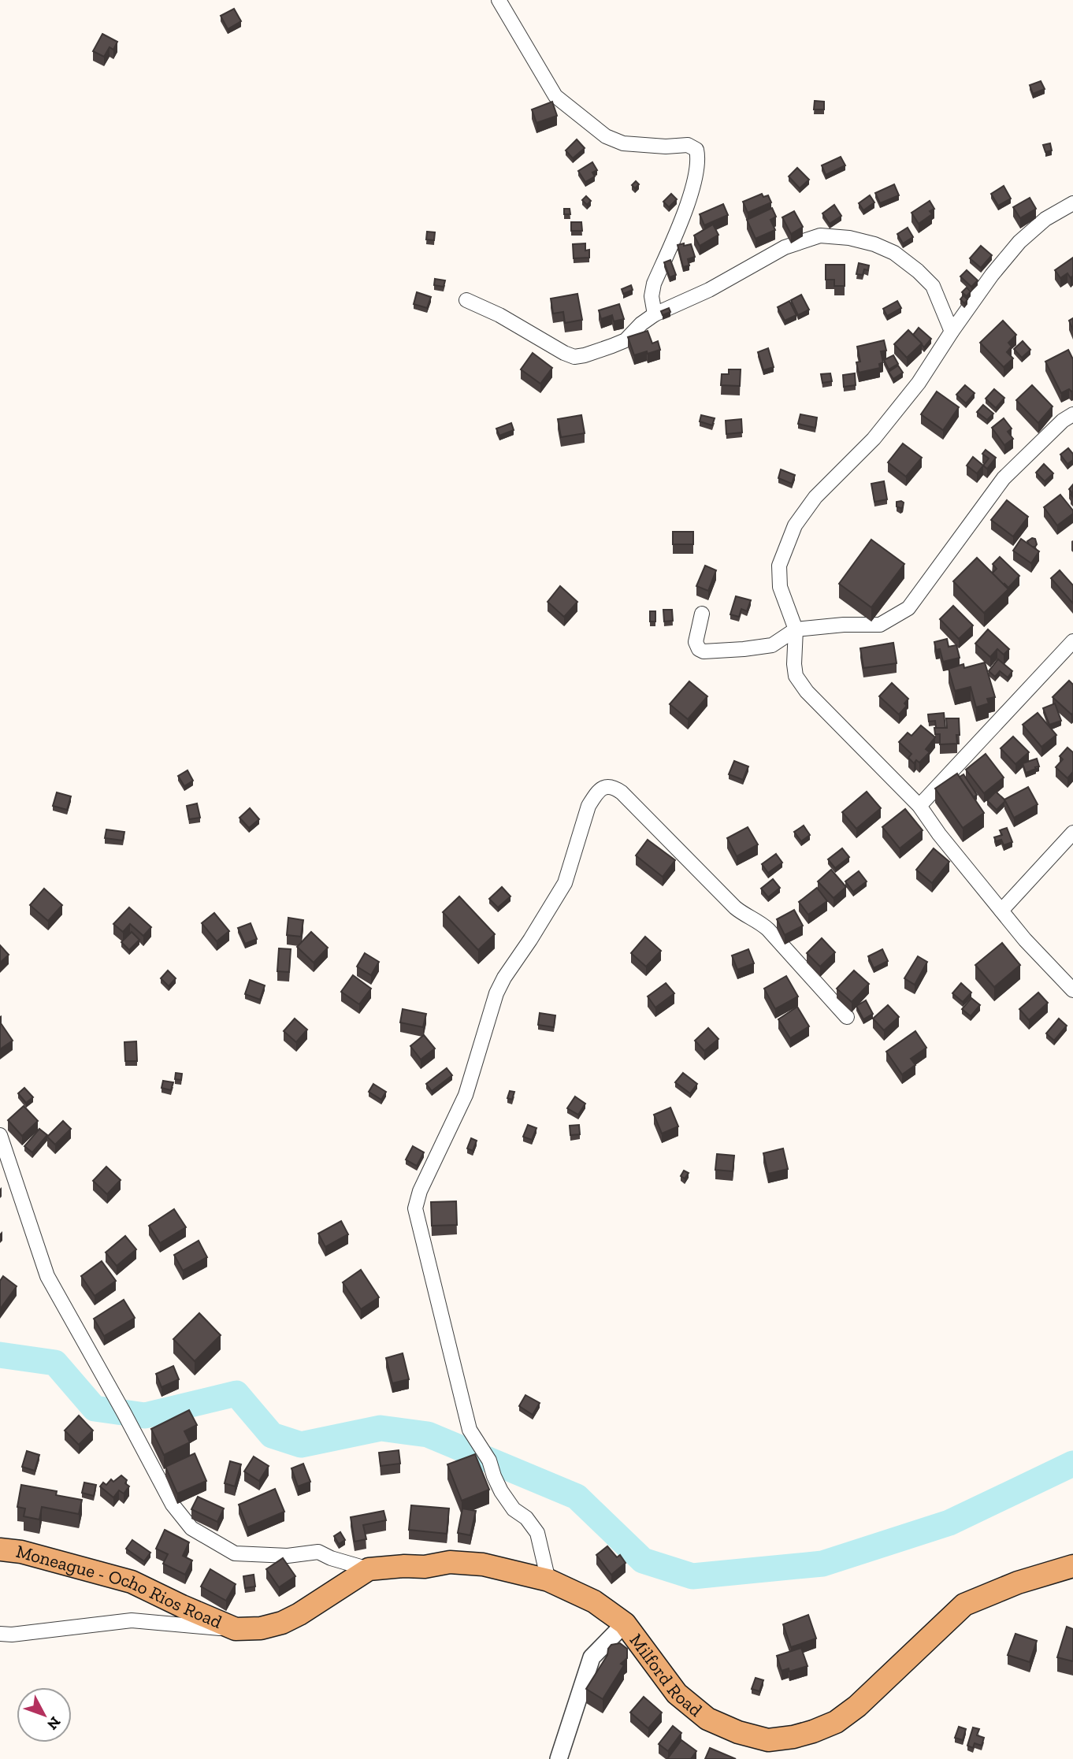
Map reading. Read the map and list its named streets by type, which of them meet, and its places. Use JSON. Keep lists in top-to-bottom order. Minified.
{"streets":{"main road":["Moneague - Ocho Rios Road","Milford Road"]},"crossings":[["Moneague - Ocho Rios Road","Milford Road"]],"north":"bottom right"}
